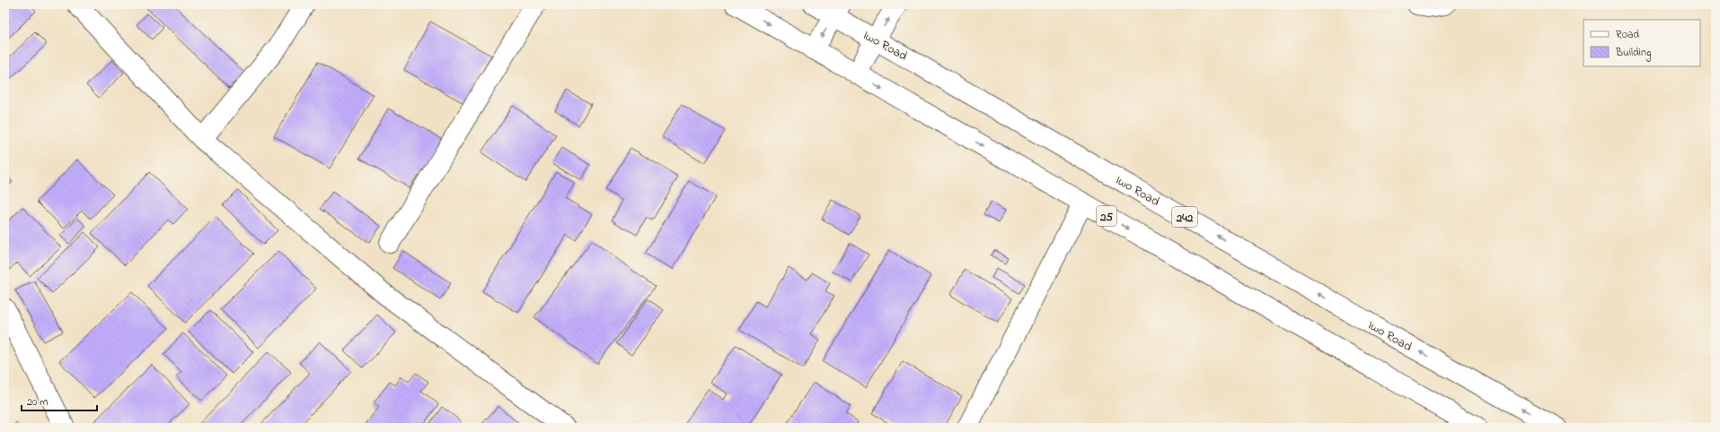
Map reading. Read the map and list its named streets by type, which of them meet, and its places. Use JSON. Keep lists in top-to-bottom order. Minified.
{"streets":{"main road":["Iwo Road","25","242"]},"legend":["Road","Building"],"scale_bar":"20 m"}
